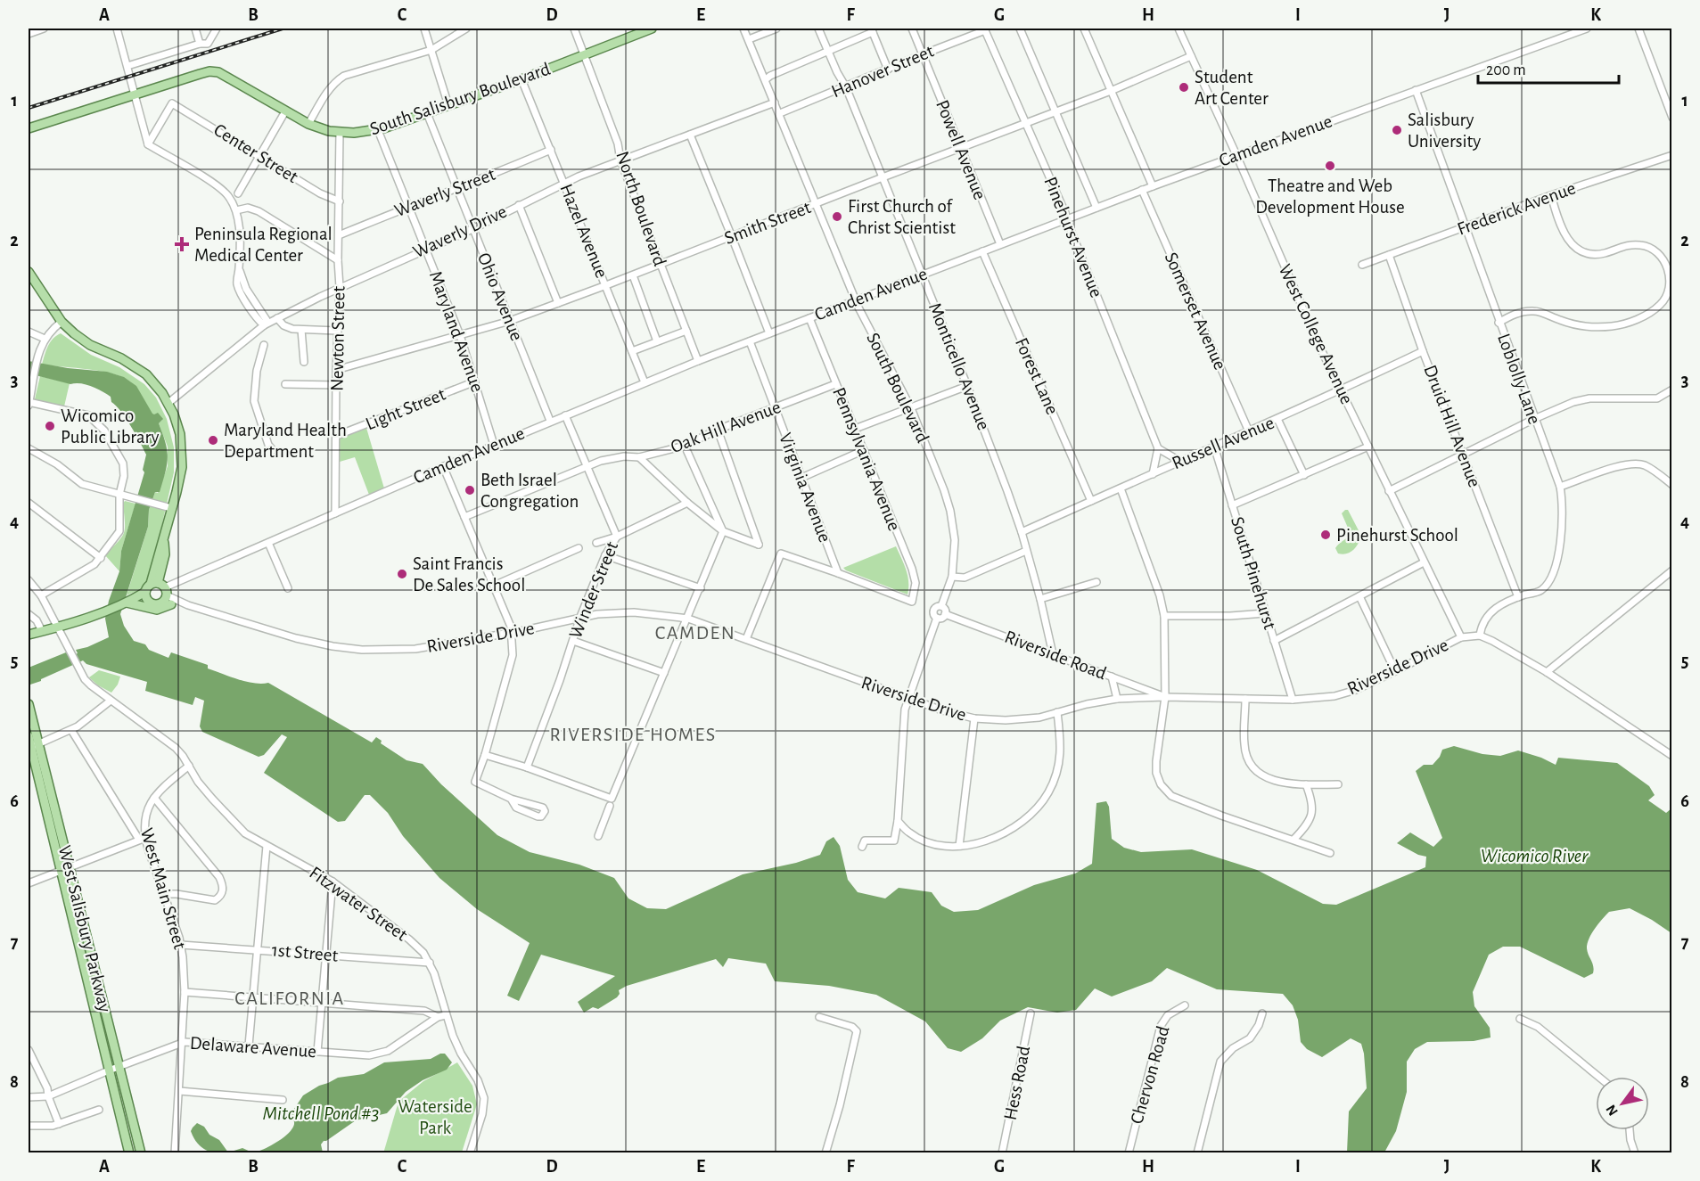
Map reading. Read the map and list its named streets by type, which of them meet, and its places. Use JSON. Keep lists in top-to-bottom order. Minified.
{"streets":{"main road":["South Salisbury Boulevard","West Salisbury Parkway"],"street":["Hanover Street","Camden Avenue","Powell Avenue","Center Street","Waverly Street","North Boulevard","Frederick Avenue","Smith Street","Hazel Avenue","Waverly Drive","Pinehurst Avenue","Ohio Avenue","Somerset Avenue","Maryland Avenue","West College Avenue","Newton Street","Monticello Avenue","Forest Lane","Loblolly Lane","South Boulevard","Light Street","Druid Hill Avenue","Oak Hill Avenue","Russell Avenue","Pennsylvania Avenue","Virginia Avenue","South Pinehurst","Winder Street","Riverside Drive","Riverside Road","West Main Street","Fitzwater Street","1st Street","Delaware Avenue","Chervon Road","Hess Road"]},"crossings":[["Hanover Street","Powell Avenue"],["Hanover Street","Pinehurst Avenue"],["Hanover Street","Monticello Avenue"],["Hanover Street","South Boulevard"],["South Salisbury Boulevard","North Boulevard"],["South Salisbury Boulevard","Hazel Avenue"],["South Salisbury Boulevard","Ohio Avenue"],["South Salisbury Boulevard","Maryland Avenue"],["South Salisbury Boulevard","Newton Street"],["Camden Avenue","Powell Avenue"],["Camden Avenue","North Boulevard"],["Camden Avenue","Hazel Avenue"],["Camden Avenue","Pinehurst Avenue"],["Camden Avenue","Ohio Avenue"],["Camden Avenue","Somerset Avenue"],["Camden Avenue","Maryland Avenue"],["Camden Avenue","West College Avenue"],["Camden Avenue","Newton Street"],["Camden Avenue","Monticello Avenue"],["Camden Avenue","Forest Lane"],["Camden Avenue","Loblolly Lane"],["Camden Avenue","South Boulevard"],["Camden Avenue","Pennsylvania Avenue"],["Camden Avenue","Virginia Avenue"],["Camden Avenue","Winder Street"],["Camden Avenue","Riverside Drive"],["Powell Avenue","Smith Street"],["Center Street","Newton Street"],["Waverly Street","Hazel Avenue"],["Waverly Street","Ohio Avenue"],["Waverly Street","Maryland Avenue"],["Waverly Street","Newton Street"],["North Boulevard","Smith Street"],["North Boulevard","Waverly Drive"],["Frederick Avenue","Loblolly Lane"],["Frederick Avenue","Druid Hill Avenue"],["Smith Street","Hazel Avenue"],["Smith Street","Pinehurst Avenue"],["Smith Street","Ohio Avenue"],["Smith Street","Maryland Avenue"],["Smith Street","West College Avenue"],["Smith Street","Newton Street"],["Smith Street","Monticello Avenue"],["Smith Street","South Boulevard"],["Hazel Avenue","Waverly Drive"],["Waverly Drive","Ohio Avenue"],["Waverly Drive","Maryland Avenue"],["Waverly Drive","Newton Street"],["Waverly Drive","South Boulevard"],["Somerset Avenue","Russell Avenue"],["Maryland Avenue","Light Street"],["West College Avenue","Russell Avenue"],["West College Avenue","Riverside Drive"],["Newton Street","Light Street"],["Monticello Avenue","Russell Avenue"],["Monticello Avenue","Riverside Road"],["Forest Lane","Russell Avenue"],["Loblolly Lane","Druid Hill Avenue"],["Loblolly Lane","Riverside Drive"],["South Boulevard","Riverside Road"],["Druid Hill Avenue","Russell Avenue"],["Oak Hill Avenue","Pennsylvania Avenue"],["Oak Hill Avenue","Virginia Avenue"],["Oak Hill Avenue","Winder Street"],["Russell Avenue","South Pinehurst"],["Pennsylvania Avenue","Virginia Avenue"],["South Pinehurst","Riverside Drive"],["Winder Street","Riverside Drive"],["Riverside Drive","Riverside Road"],["West Main Street","Fitzwater Street"],["West Main Street","1st Street"],["West Main Street","Delaware Avenue"],["Fitzwater Street","1st Street"],["Fitzwater Street","Delaware Avenue"],["West Salisbury Parkway","Delaware Avenue"]],"districts":["CAMDEN","RIVERSIDE HOMES","CALIFORNIA"],"water":["Wicomico River","Mitchell Pond #3"],"parks":["Waterside Park"],"places":{"other":["Student Art Center","Salisbury University","Theatre and Web Development House","First Church of Christ Scientist","Wicomico Public Library","Maryland Health Department","Beth Israel Congregation","Pinehurst School","Saint Francis De Sales School"],"health":["Peninsula Regional Medical Center"]},"scale_bar":"200 m","north":"bottom left","grid":{"columns":["A","B","C","D","E","F","G","H","I","J","K"],"rows":["1","2","3","4","5","6","7","8"]}}
